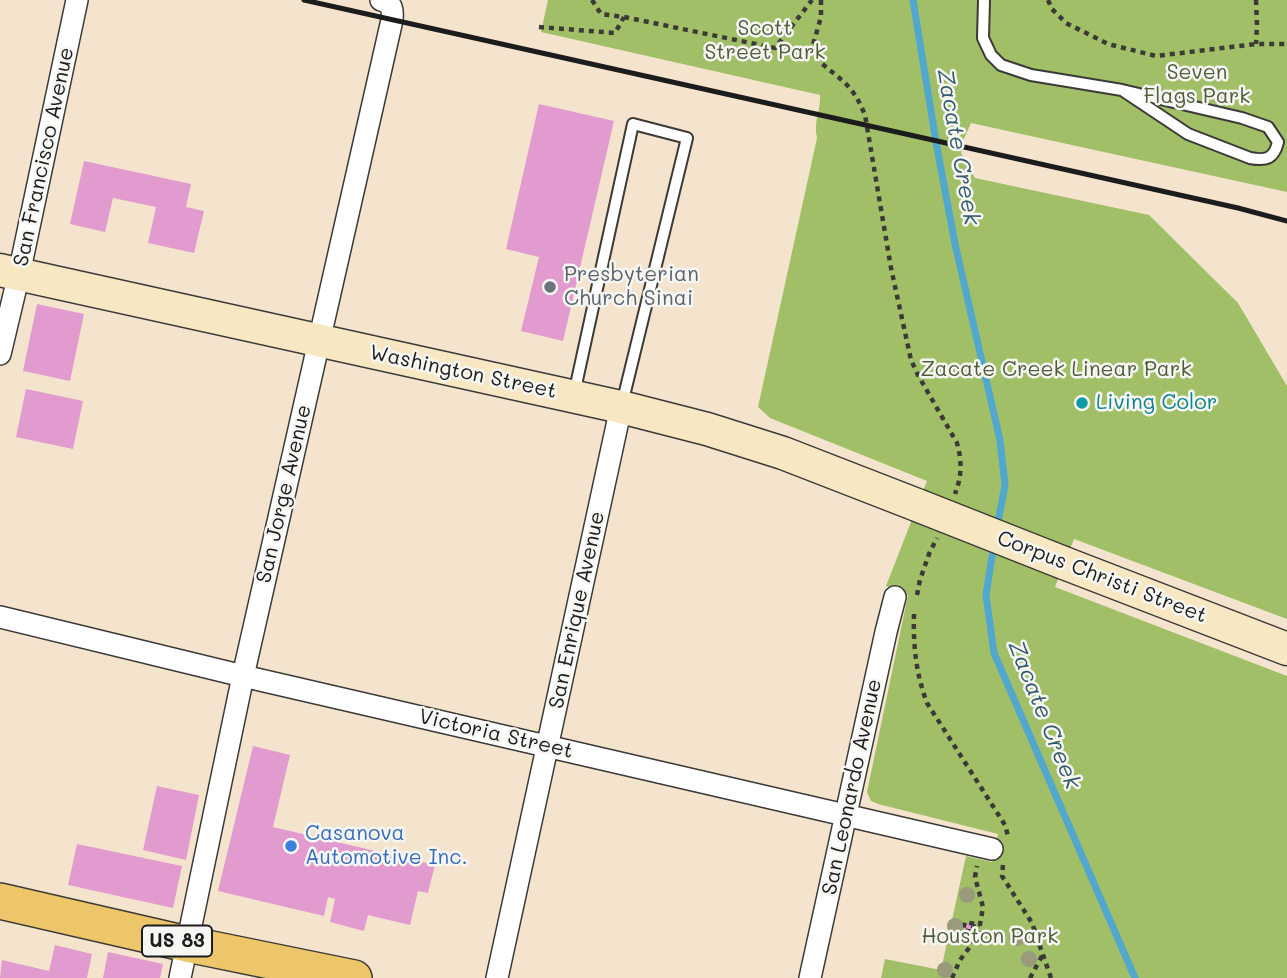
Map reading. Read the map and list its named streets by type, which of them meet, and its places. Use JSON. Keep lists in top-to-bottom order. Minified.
{"streets":{"main road":["Washington Street","Corpus Christi Street","US 83"],"street":["San Francisco Avenue","San Jorge Avenue","San Enrique Avenue","Victoria Street","San Leonardo Avenue"]},"crossings":[["San Francisco Avenue","Washington Street"],["Washington Street","San Jorge Avenue"],["Washington Street","Corpus Christi Street"],["Washington Street","San Enrique Avenue"],["San Jorge Avenue","Victoria Street"],["San Jorge Avenue","US 83"],["San Enrique Avenue","Victoria Street"],["Victoria Street","San Leonardo Avenue"]],"water":["Zacate Creek"],"parks":["Scott Street Park","Seven Flags Park","Zacate Creek Linear Park","Houston Park"],"places":["Presbyterian Church Sinai","Living Color","Casanova Automotive Inc."]}
